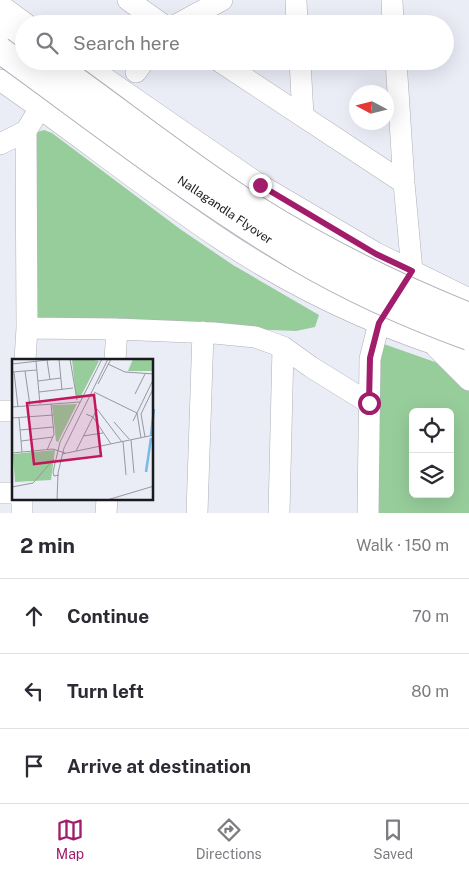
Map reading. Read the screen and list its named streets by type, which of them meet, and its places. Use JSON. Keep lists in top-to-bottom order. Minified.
{"streets":{"main road":["Nallagandla Flyover"]},"north":"left","page":{"search":"Search here","heading":["2 min","Walk · 150 m"],"list":[["Continue","70 m"],["Turn left","80 m"],"Arrive at destination"],"nav":["Map","Directions","Saved"]}}
